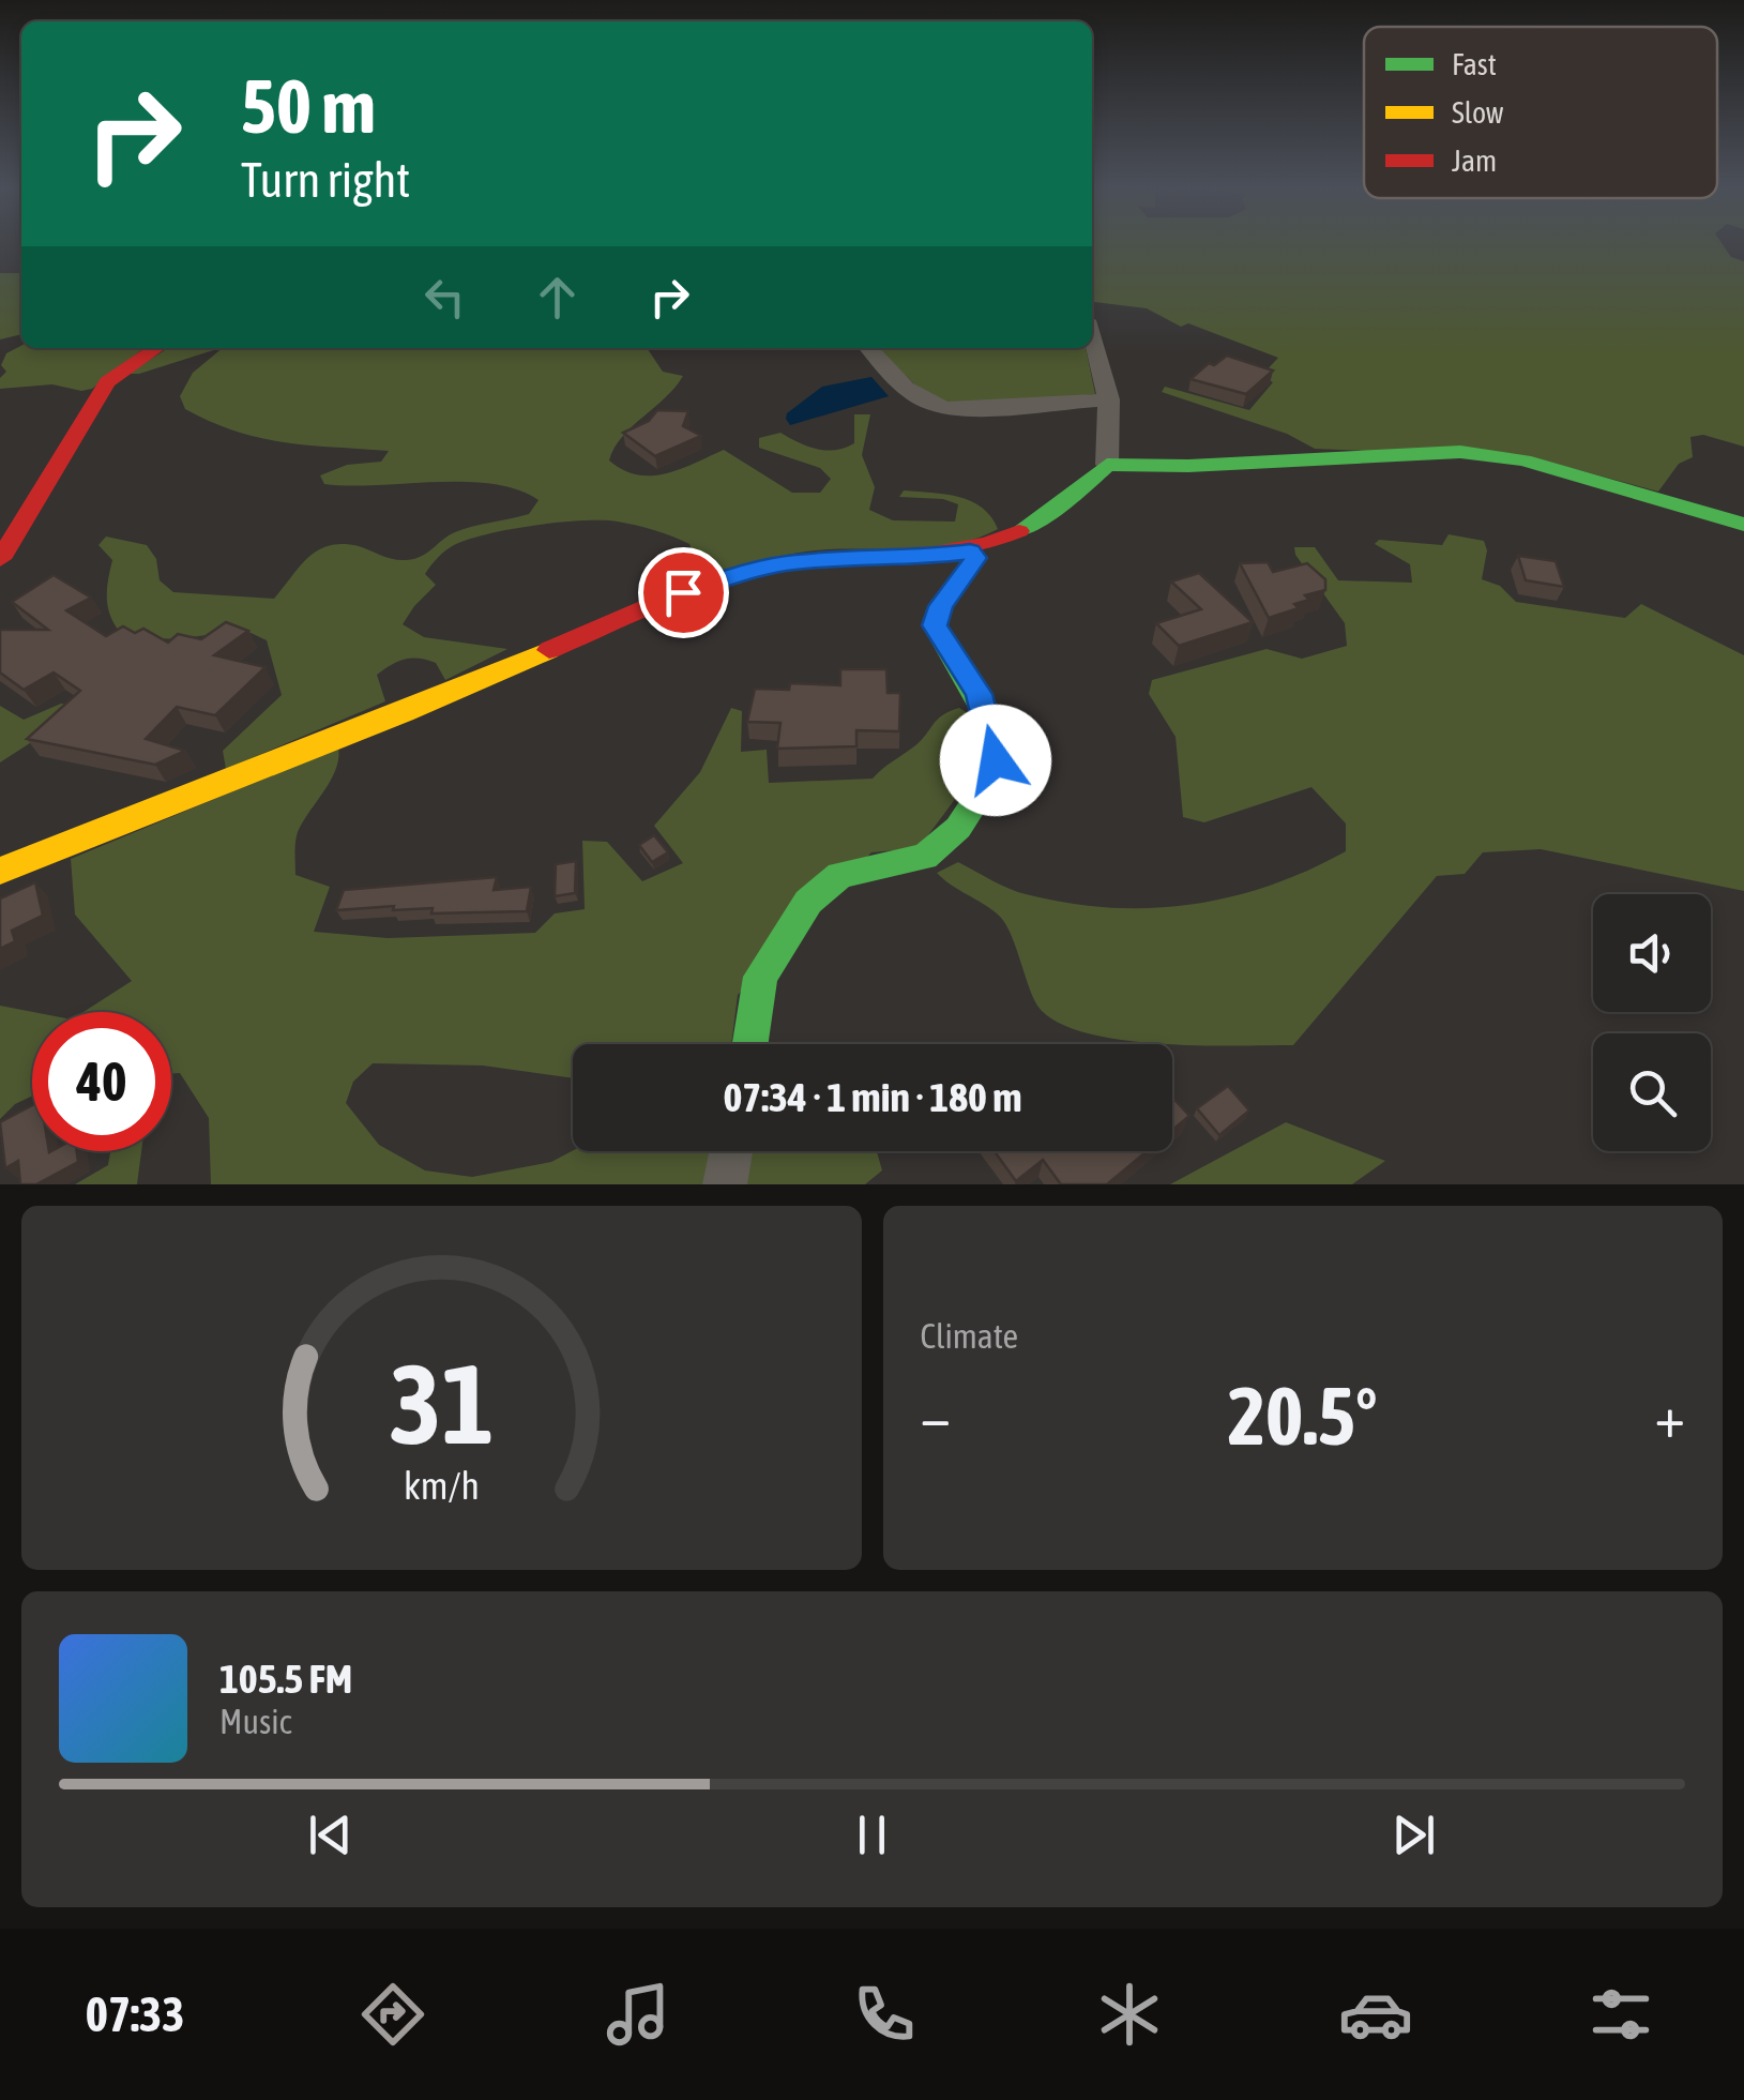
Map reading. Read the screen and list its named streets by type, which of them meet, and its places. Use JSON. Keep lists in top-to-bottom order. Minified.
{"legend":["Fast","Slow","Jam"],"page":{"turn":["50 m","Turn right"],"limit":"40","trip":"07:34 · 1 min · 180 m","tile":"Climate","heat":["−","20.5°","+"],"song":["105.5 FM","Music"],"tabs":"07:33","gauge":["31","km/h"]}}
